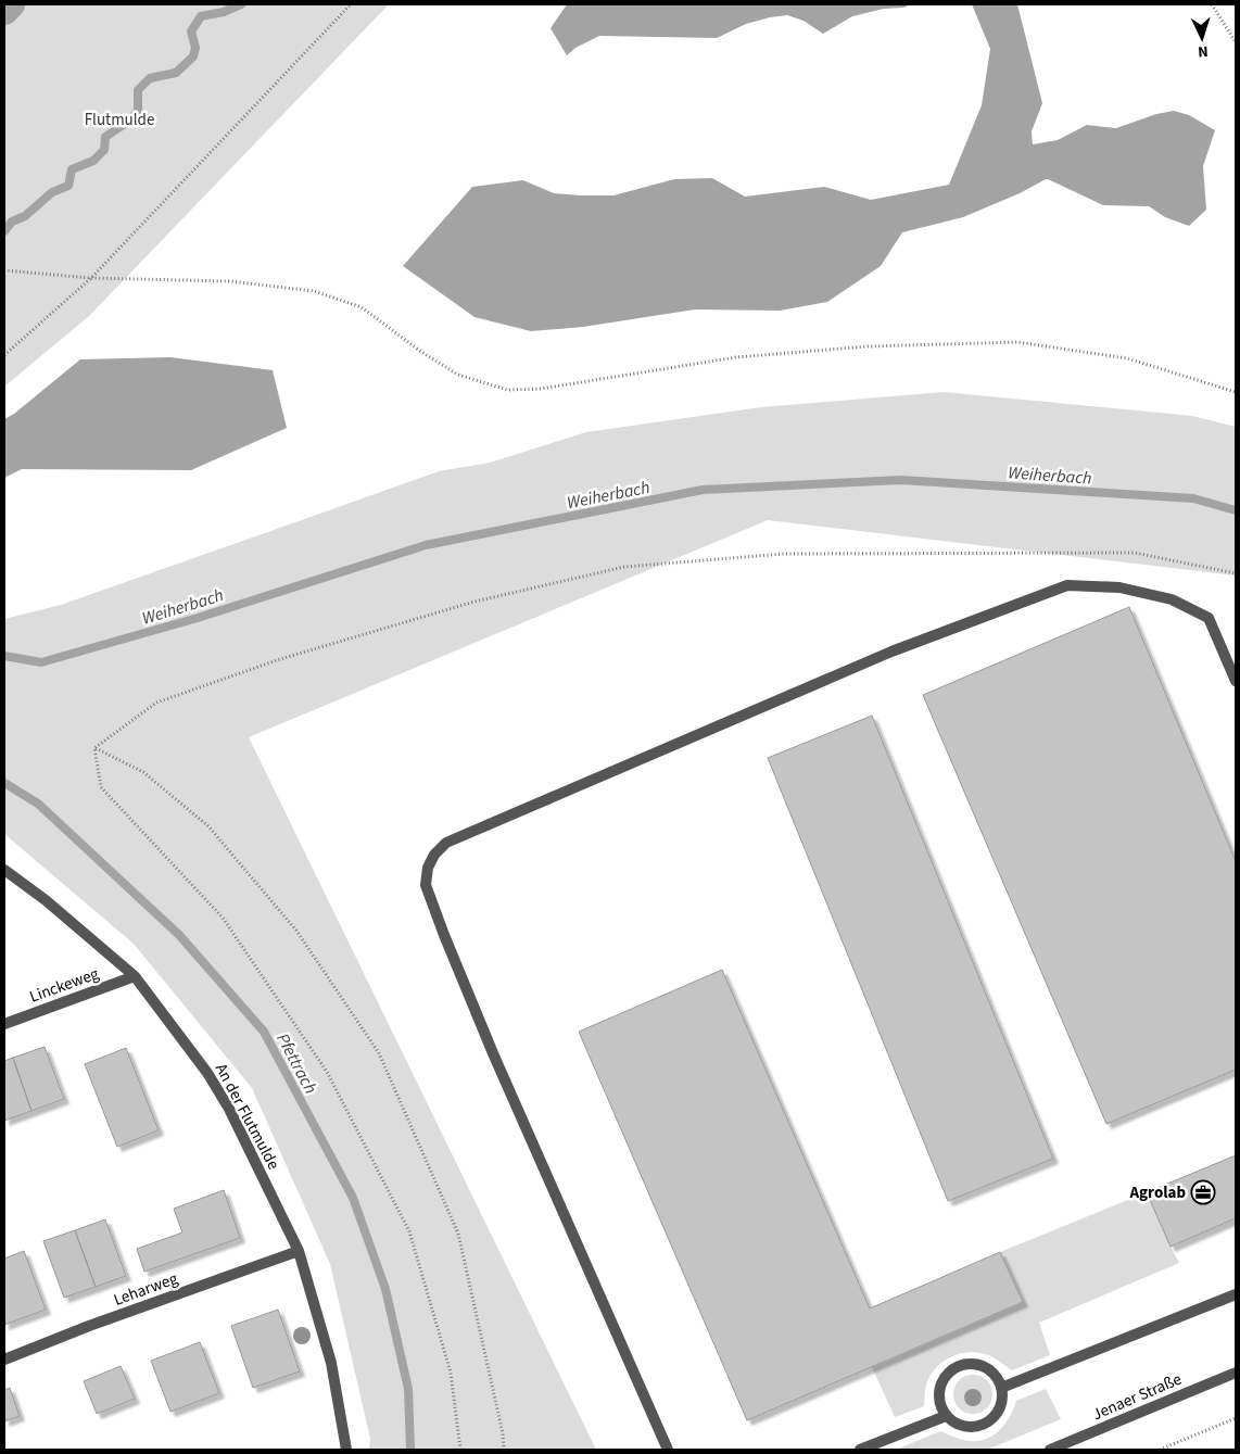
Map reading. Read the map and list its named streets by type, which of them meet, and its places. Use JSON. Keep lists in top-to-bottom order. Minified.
{"streets":{"street":["Linckeweg","An der Flutmulde","Leharweg","Jenaer Straße"]},"crossings":[["Linckeweg","An der Flutmulde"],["An der Flutmulde","Leharweg"]],"water":["Weiherbach","Pfettrach"],"parks":["Flutmulde"],"places":{"office":["Agrolab"]},"north":"bottom"}
